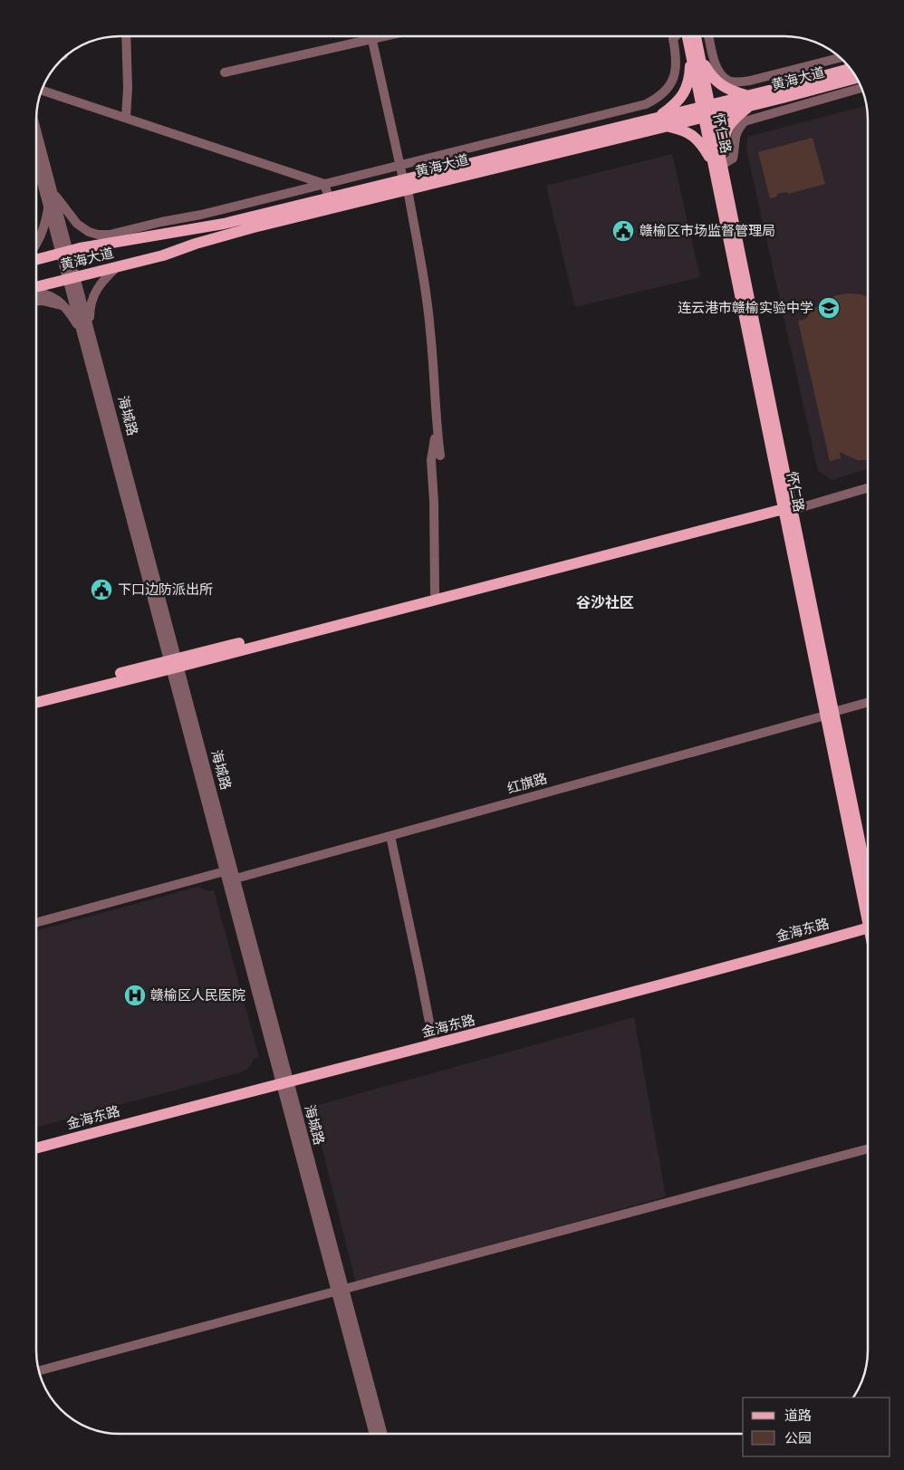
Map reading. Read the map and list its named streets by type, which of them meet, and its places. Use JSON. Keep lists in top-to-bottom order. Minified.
{"streets":{"main road":["黄海大道","怀仁路","金海东路"],"street":["海城路","红旗路"]},"crossings":[["黄海大道","怀仁路"],["黄海大道","海城路"],["怀仁路","红旗路"],["海城路","红旗路"],["海城路","金海东路"]],"districts":["谷沙社区"],"places":{"public building":["赣榆区市场监督管理局","下口边防派出所"],"school or university":["连云港市赣榆实验中学"],"hospital":["赣榆区人民医院"]},"legend":["道路","公园"]}
